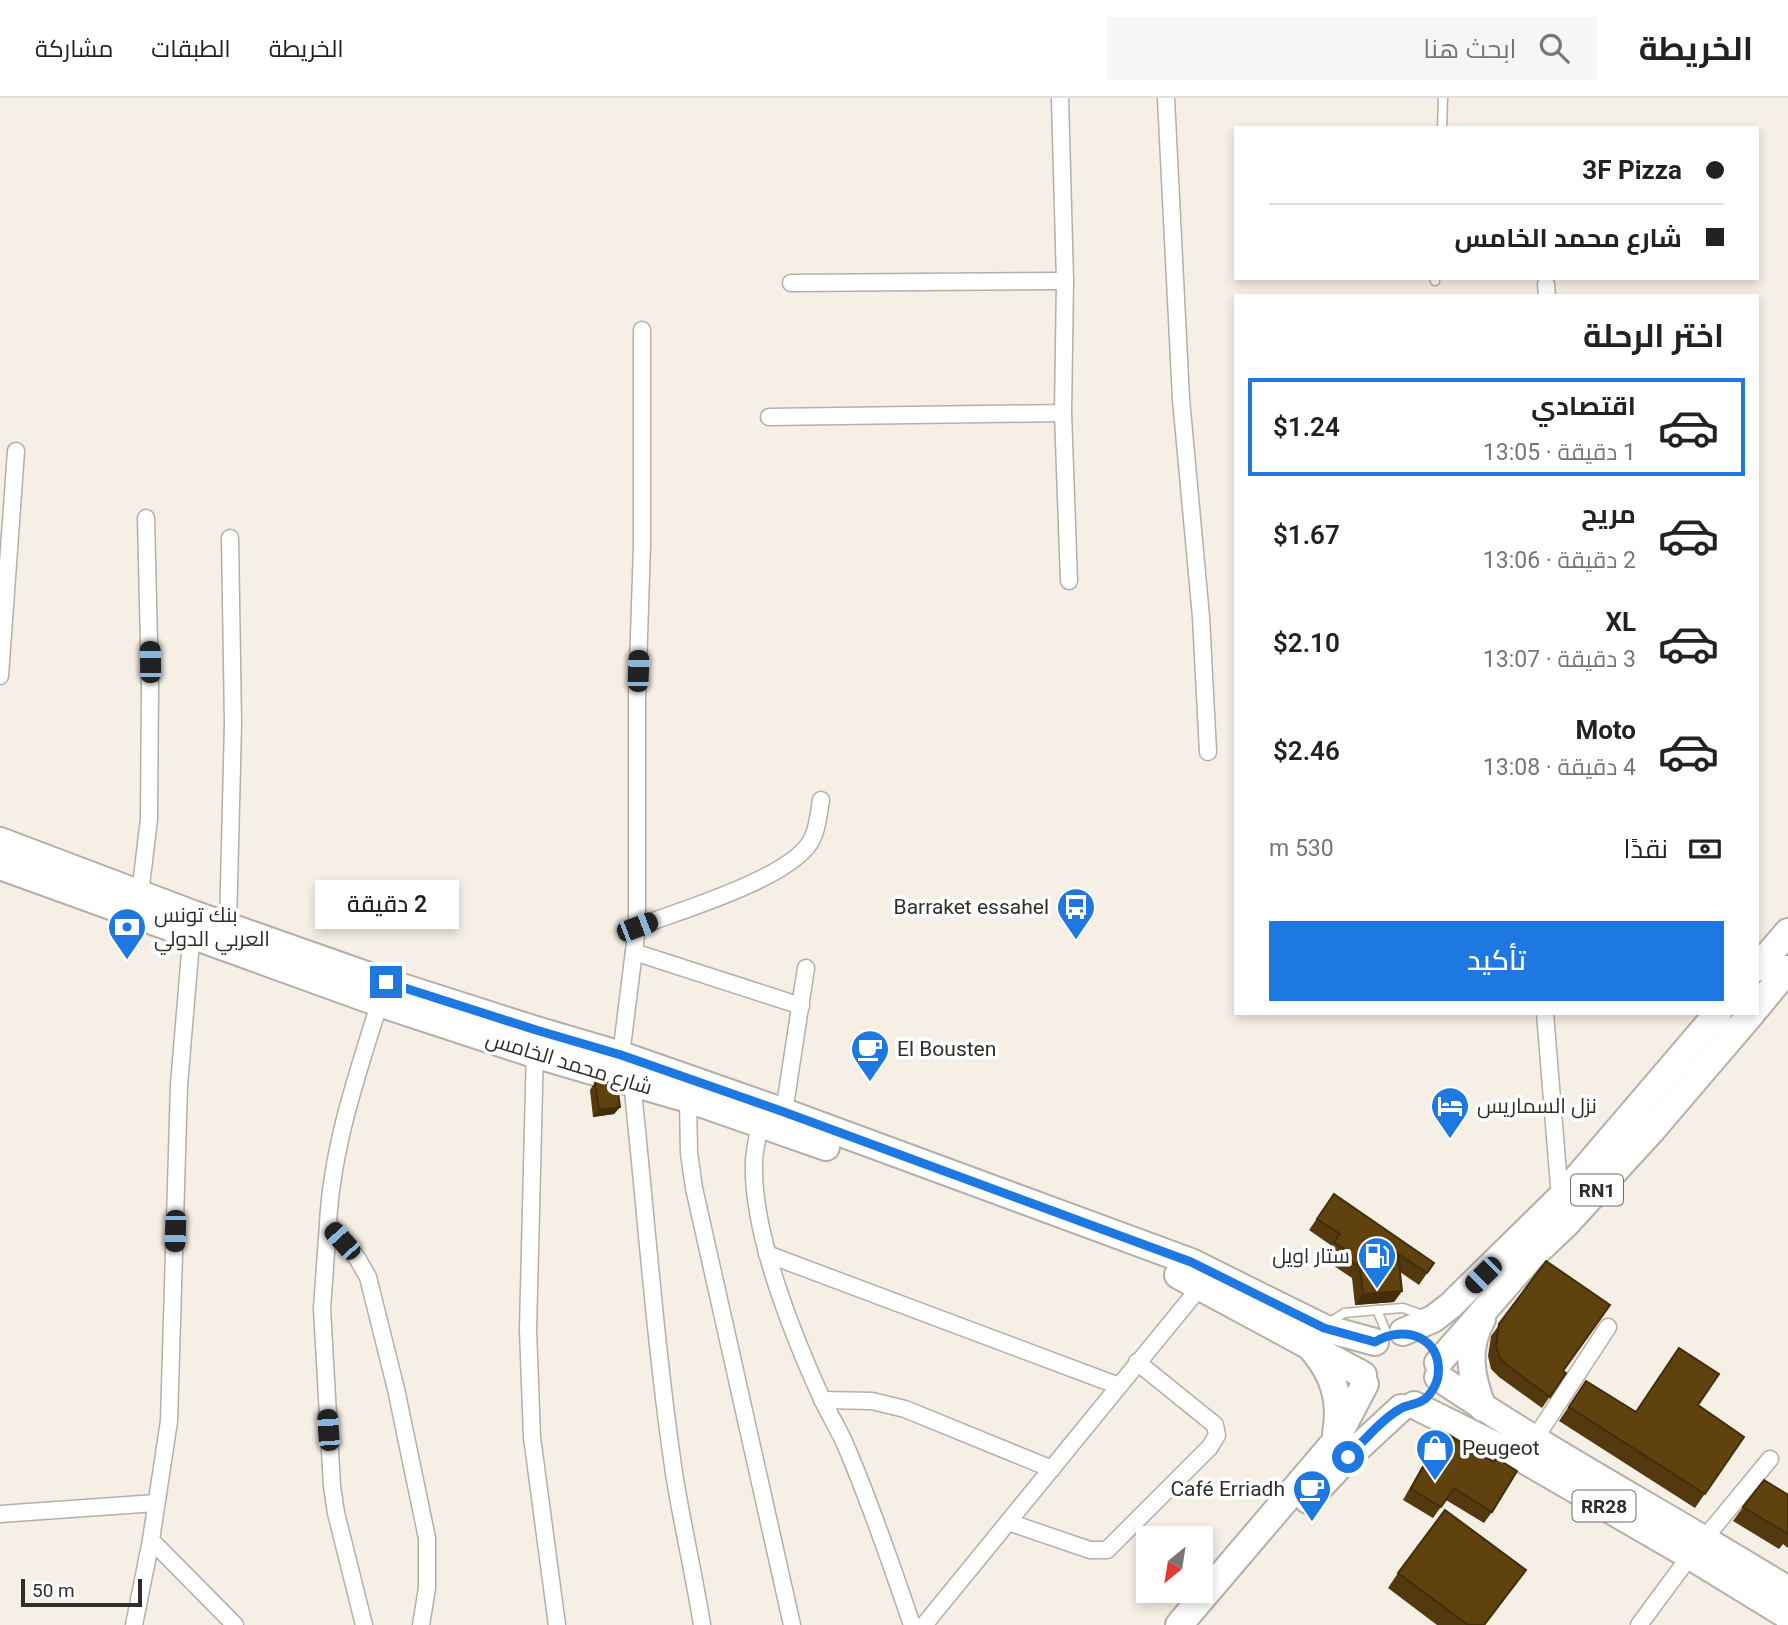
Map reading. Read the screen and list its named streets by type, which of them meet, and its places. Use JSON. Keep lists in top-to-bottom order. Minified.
{"streets":{"main road":["شارع محمد الخامس","RN1","RR28"]},"crossings":[["شارع محمد الخامس","RN1"],["شارع محمد الخامس","RR28"],["RN1","RR28"]],"places":{"bus stop":["Barraket essahel"],"bank":["بنك تونس العربي الدولي"],"cafe":["El Bousten","Café Erriadh"],"hotel":["نزل السماريس"],"fuel station":["ستار اويل"],"shop":["Peugeot"]},"scale_bar":"50 m","north":"bottom left","page":{"header":"الخريطة","search":"ابحث هنا","nav":["الخريطة","الطبقات","مشاركة"],"banner":["3F Pizza","شارع محمد الخامس"],"heading":"اختر الرحلة","list":[{"name":"اقتصادي","note":"1 دقيقة · 13:05","value":"$1.24"},{"name":"مريح","note":"2 دقيقة · 13:06","value":"$1.67"},{"name":"XL","note":"3 دقيقة · 13:07","value":"$2.10"},{"name":"Moto","note":"4 دقيقة · 13:08","value":"$2.46"}],"pay":["نقدًا","530 m"],"bubble":"2 دقيقة","buttons":"تأكيد","scale":"50 m"}}
